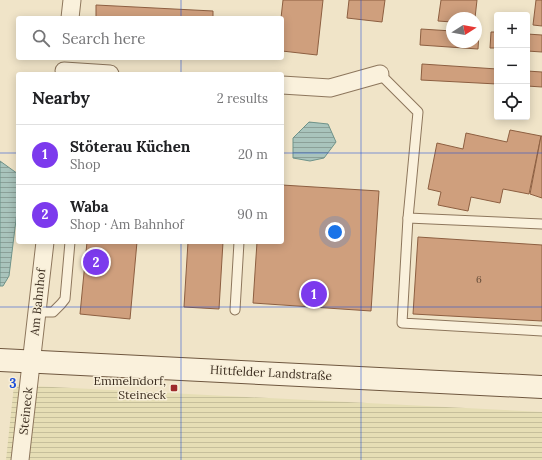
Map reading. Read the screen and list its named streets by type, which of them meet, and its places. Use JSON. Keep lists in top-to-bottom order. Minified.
{"streets":{"main road":["Hittfelder Landstraße"],"street":["Am Bahnhof","Steineck"]},"crossings":[["Am Bahnhof","Hittfelder Landstraße"],["Am Bahnhof","Steineck"],["Hittfelder Landstraße","Steineck"]],"places":{"transit":["Emmelndorf, Steineck"]},"house_numbers":["6"],"north":"right","page":{"map_buttons":["+","−"],"search":"Search here","heading":["Nearby","2 results"],"list":[{"mark":"1","name":"Stöterau Küchen","note":"Shop","value":"20 m"},{"mark":"2","name":"Waba","note":"Shop · Am Bahnhof","value":"90 m"}],"pins":["2","1"]},"grid":{"rows":["3"]}}
